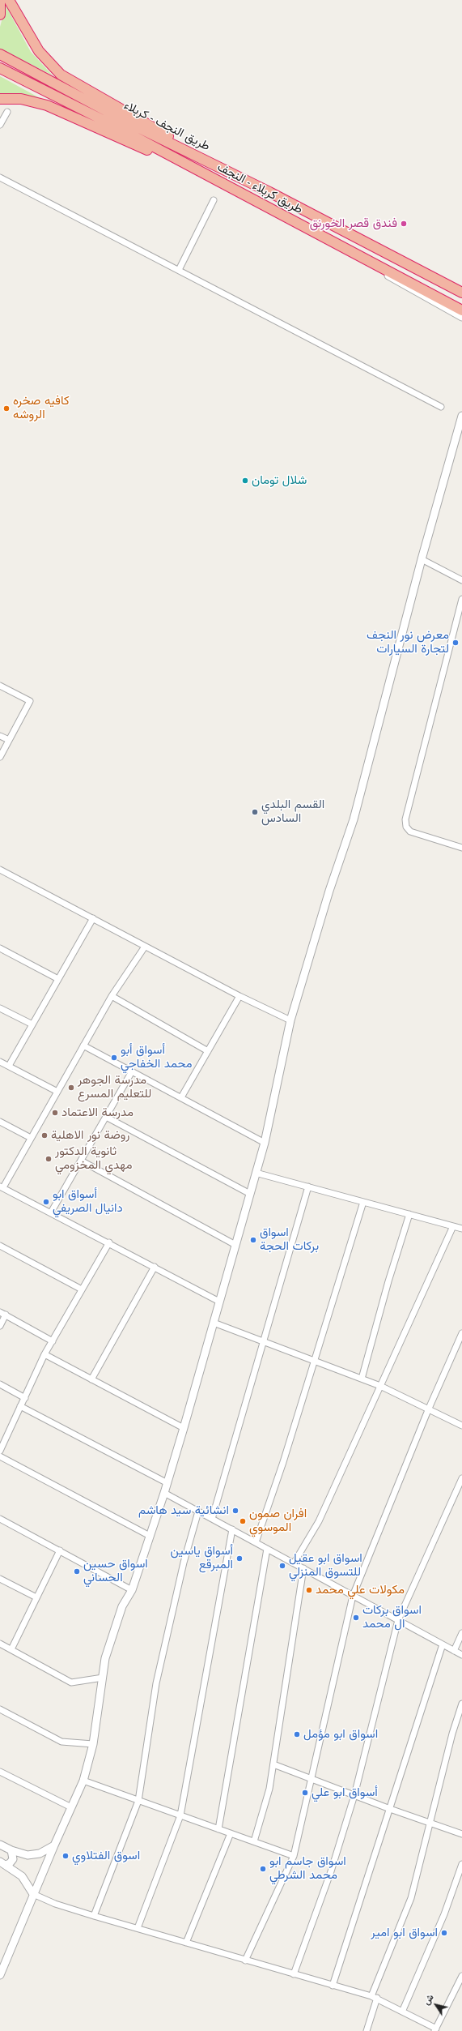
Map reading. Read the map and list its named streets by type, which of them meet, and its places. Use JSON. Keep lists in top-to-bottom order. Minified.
{"streets":{"highway":["طريق النجف - کربلاء","طريق کربلاء - النجف"]},"places":["فندق قصر الخورنق","كافيه صخره الروشه","شلال تومان","معرض نور النجف لتجارة السيارات","القسم البلدي السادس","أسواق أبو محمد الخفاجي","مدرسة الجوهر للتعليم المسرع","مدرسة الاعتماد","روضة نور الاهلية","ثانوية الدكتور مهدي المخزومي","أسواق ابو دانيال الصريفي","اسواق بركات الحجة","انشائية سيد هاشم","افران صمون الموسوي","أسواق ياسين المبرقع","اسواق ابو عقيل للتسوق المنزلي","اسواق حسين الحساني","مكولات علي محمد","اسواق بركات ال محمد","اسواق ابو مؤمل","أسواق ابو علي","اسوق الفتلاوي","اسواق جاسم ابو محمد الشرطي","اسواق ابو امير"],"north":"top left"}
